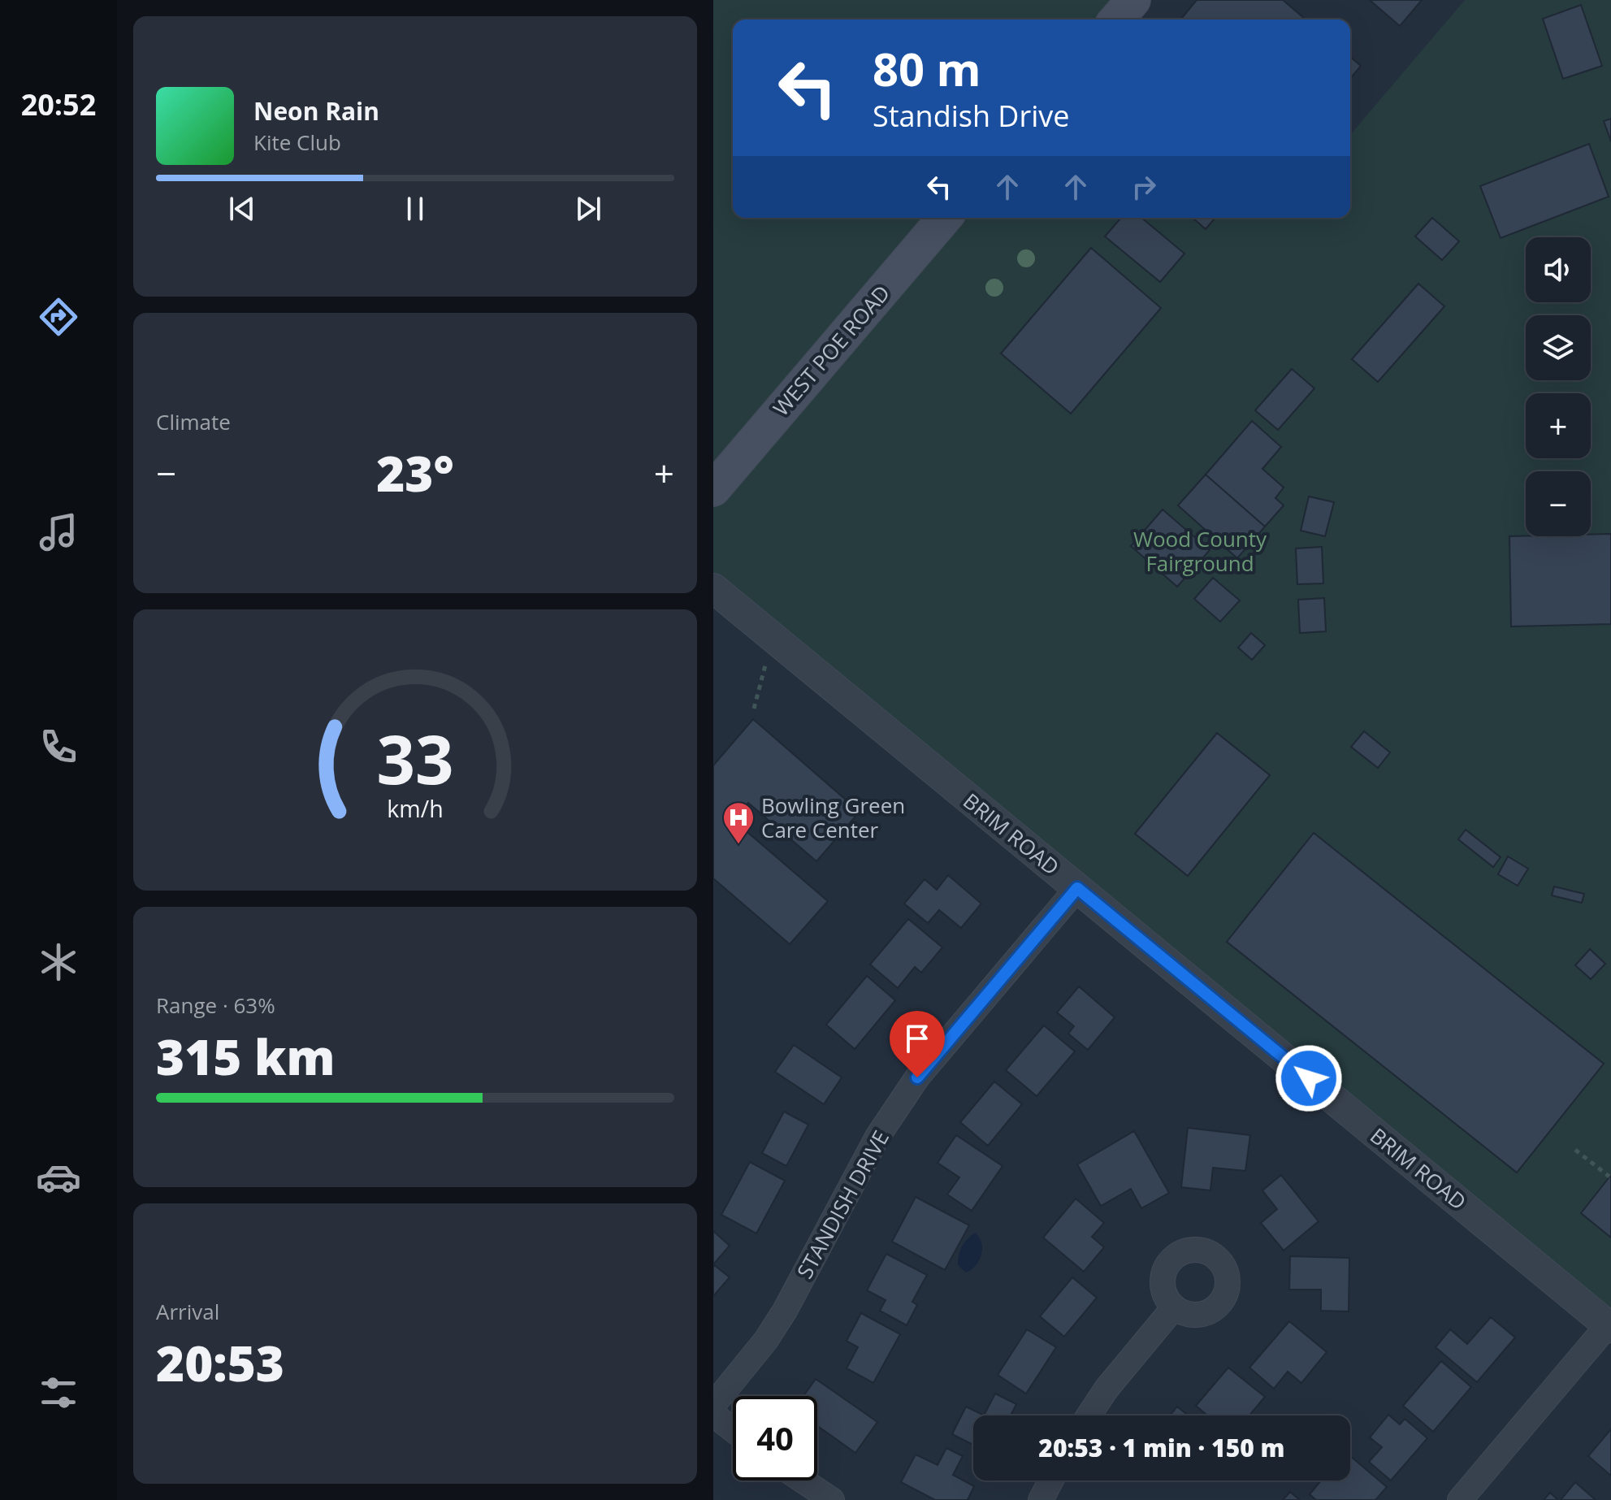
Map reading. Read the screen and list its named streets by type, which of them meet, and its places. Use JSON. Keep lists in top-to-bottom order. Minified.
{"streets":{"main road":["WEST POE ROAD"],"street":["BRIM ROAD","STANDISH DRIVE"]},"crossings":[["BRIM ROAD","STANDISH DRIVE"]],"parks":["Wood County Fairground"],"places":{"hospital":["Bowling Green Care Center"]},"page":{"tabs":"20:52","turn":["80 m","Standish Drive"],"song":["Neon Rain","Kite Club"],"map_buttons":["+","−"],"tile":["Climate",["Range · 63%","315 km"],["Arrival","20:53"]],"heat":["−","23°","+"],"limit":"40","trip":"20:53 · 1 min · 150 m","gauge":["33","km/h"]}}
